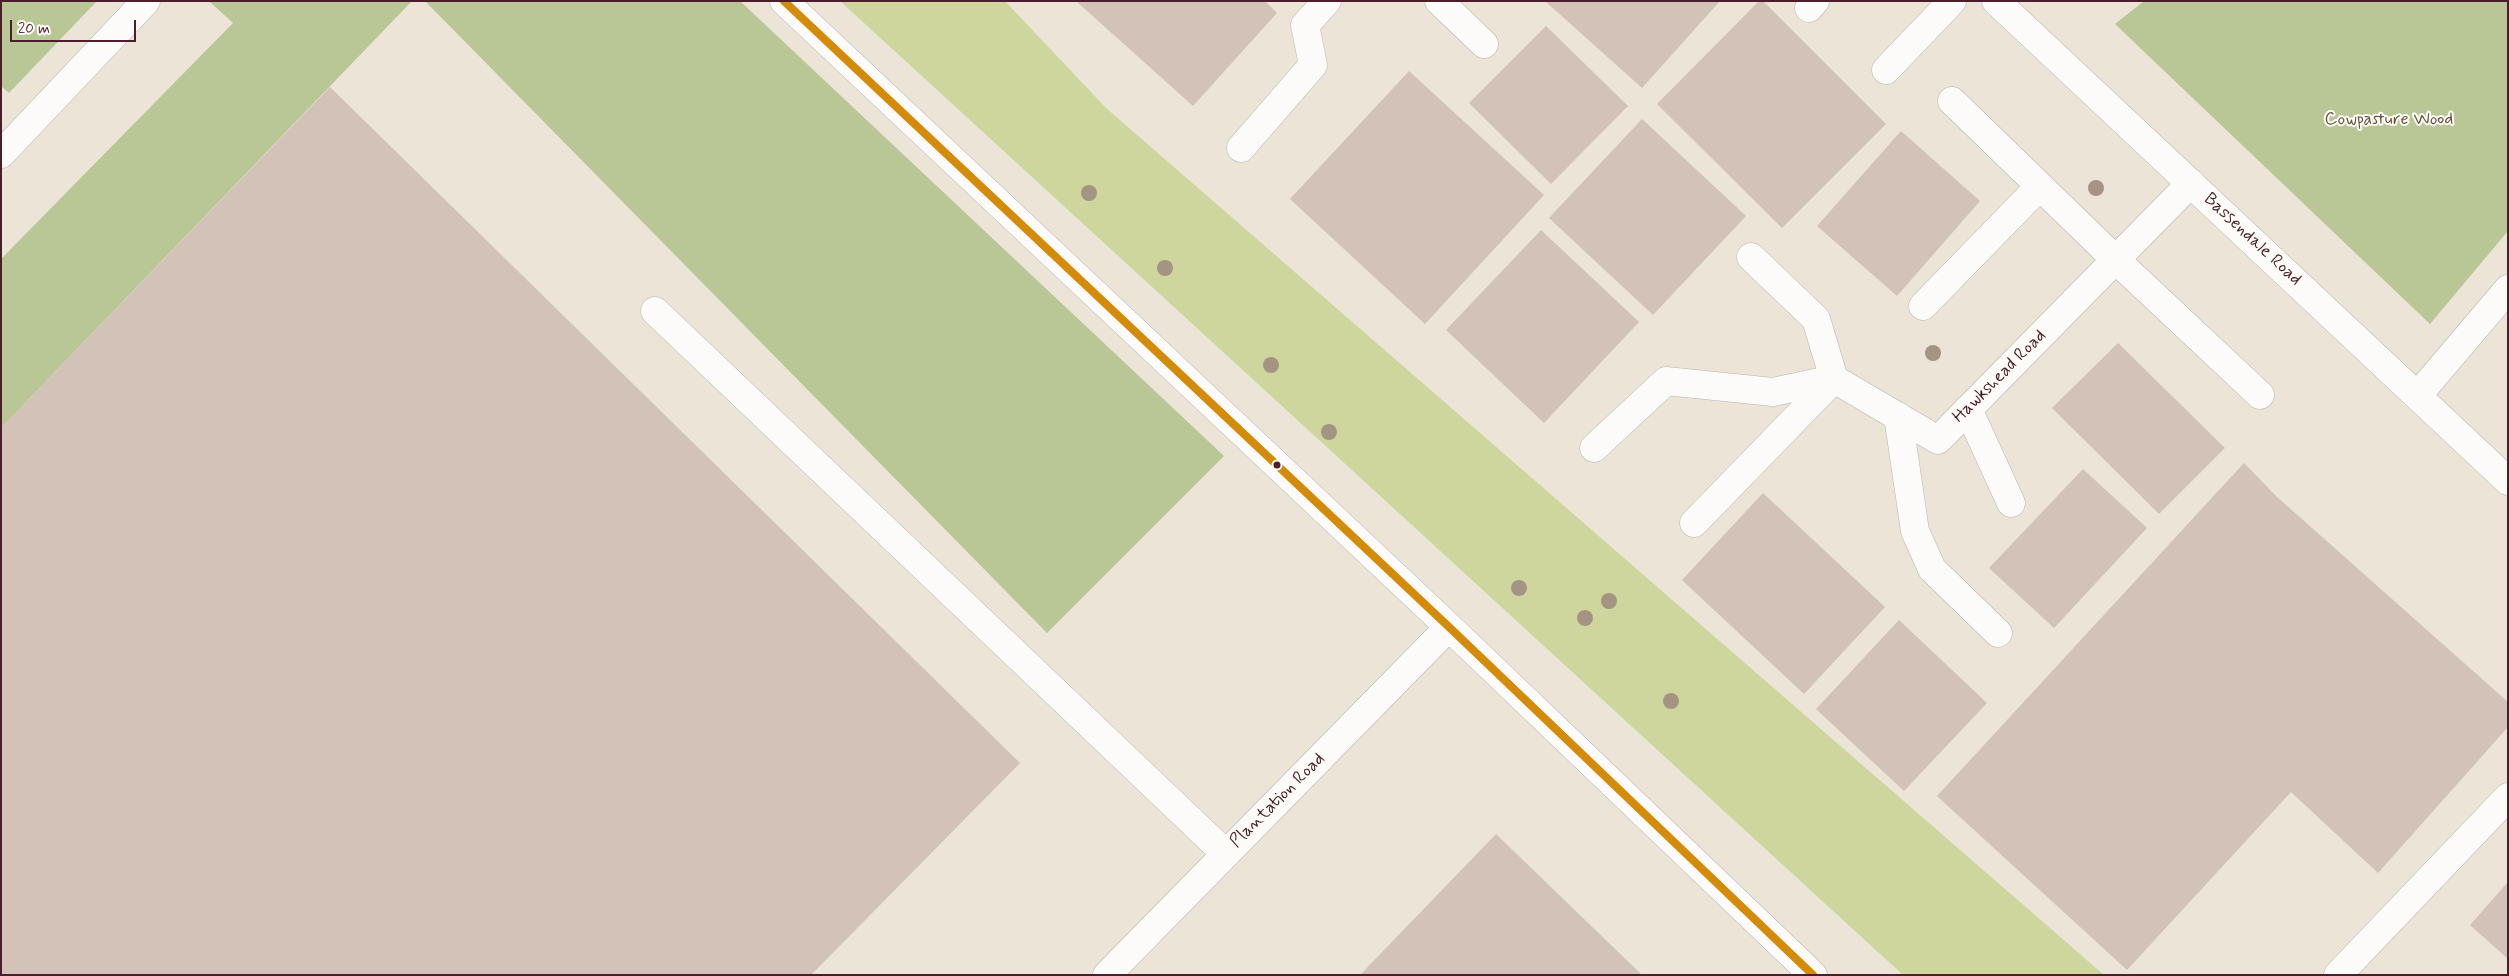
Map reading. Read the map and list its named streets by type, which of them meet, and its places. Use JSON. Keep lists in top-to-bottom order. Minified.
{"streets":{"street":["Bassendale Road","Hawkshead Road","Plantation Road"]},"crossings":[["Bassendale Road","Hawkshead Road"]],"parks":["Cowpasture Wood"],"scale_bar":"20 m"}
